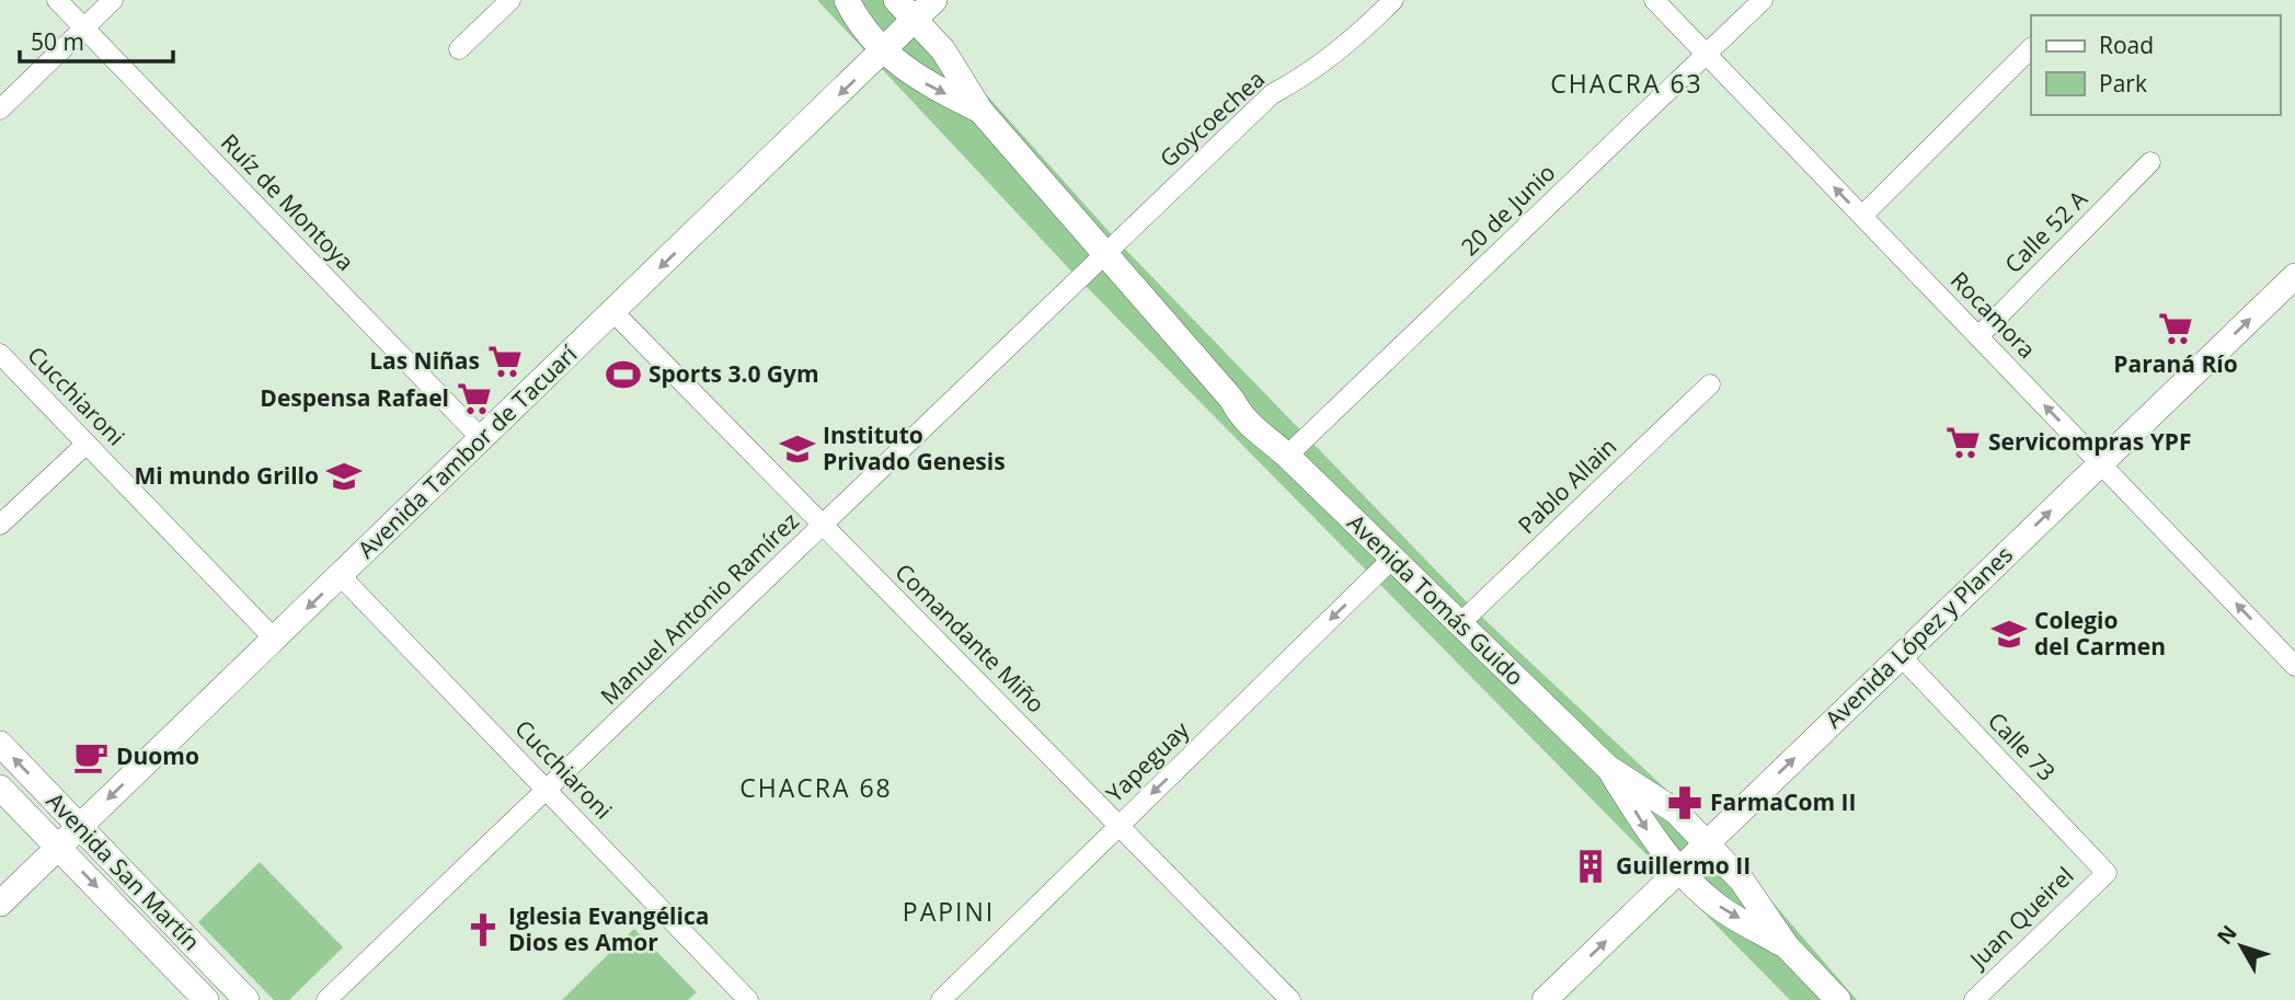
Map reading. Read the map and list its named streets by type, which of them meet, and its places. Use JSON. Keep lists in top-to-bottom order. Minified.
{"streets":{"main road":["Avenida Tambor de Tacuarí","Avenida Tomás Guido","Avenida López y Planes","Avenida San Martín"],"street":["Goycoechea","Ruíz de Montoya","20 de Junio","Calle 52 A","Rocamora","Cucchiaroni","Pablo Allain","Manuel Antonio Ramírez","Comandante Miño","Calle 73","Yapeguay","Juan Queirel"]},"crossings":[["Goycoechea","Avenida Tomás Guido"],["Goycoechea","Manuel Antonio Ramírez"],["Ruíz de Montoya","Avenida Tambor de Tacuarí"],["20 de Junio","Rocamora"],["20 de Junio","Avenida Tomás Guido"],["Calle 52 A","Rocamora"],["Rocamora","Avenida López y Planes"],["Cucchiaroni","Avenida Tambor de Tacuarí"],["Cucchiaroni","Manuel Antonio Ramírez"],["Avenida Tambor de Tacuarí","Avenida Tomás Guido"],["Avenida Tambor de Tacuarí","Comandante Miño"],["Avenida Tambor de Tacuarí","Avenida San Martín"],["Pablo Allain","Avenida Tomás Guido"],["Avenida Tomás Guido","Manuel Antonio Ramírez"],["Avenida Tomás Guido","Avenida López y Planes"],["Avenida Tomás Guido","Yapeguay"],["Manuel Antonio Ramírez","Comandante Miño"],["Avenida López y Planes","Calle 73"],["Comandante Miño","Yapeguay"],["Calle 73","Juan Queirel"]],"one_way":["Rocamora","Avenida Tambor de Tacuarí","Avenida López y Planes","Yapeguay"],"districts":["CHACRA 63","CHACRA 68","PAPINI"],"places":{"supermarket":["Paraná Río","Las Niñas","Despensa Rafael","Servicompras YPF"],"sports":["Sports 3.0 Gym"],"school or university":["Instituto Privado Genesis","Mi mundo Grillo","Colegio del Carmen"],"cafe":["Duomo"],"pharmacy":["FarmaCom II"],"building":["Guillermo II"],"church":["Iglesia Evangélica Dios es Amor"]},"legend":["Road","Park"],"scale_bar":"50 m","north":"top left"}
